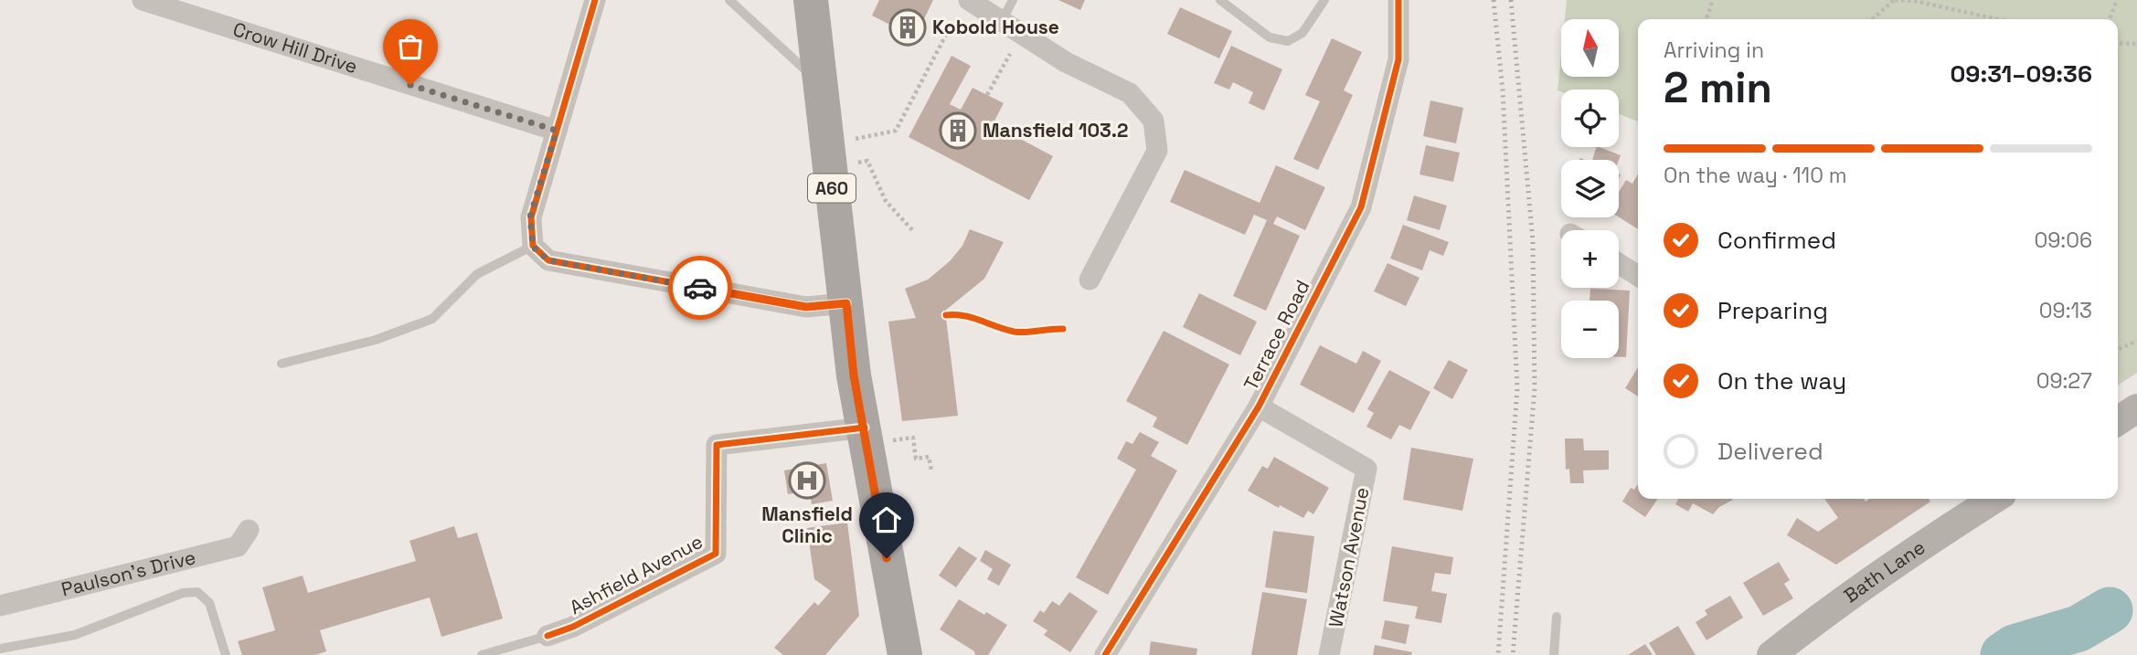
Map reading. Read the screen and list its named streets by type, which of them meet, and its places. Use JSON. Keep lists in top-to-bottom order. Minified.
{"streets":{"highway":["A60"],"main road":["Bath Lane"],"street":["Crow Hill Drive","Terrace Road","Watson Avenue","Paulson's Drive","Ashfield Avenue"]},"crossings":[["A60","Ashfield Avenue"],["Terrace Road","Watson Avenue"]],"places":{"building":["Kobold House","Mansfield 103.2"],"hospital":["Mansfield Clinic"]},"north":"top","page":{"map_buttons":["+","−"],"heading":["2 min","Arriving in","09:31–09:36"],"bar":"On the way · 110 m","list":[["Confirmed","09:06"],["Preparing","09:13"],["On the way","09:27"],"Delivered"]}}
